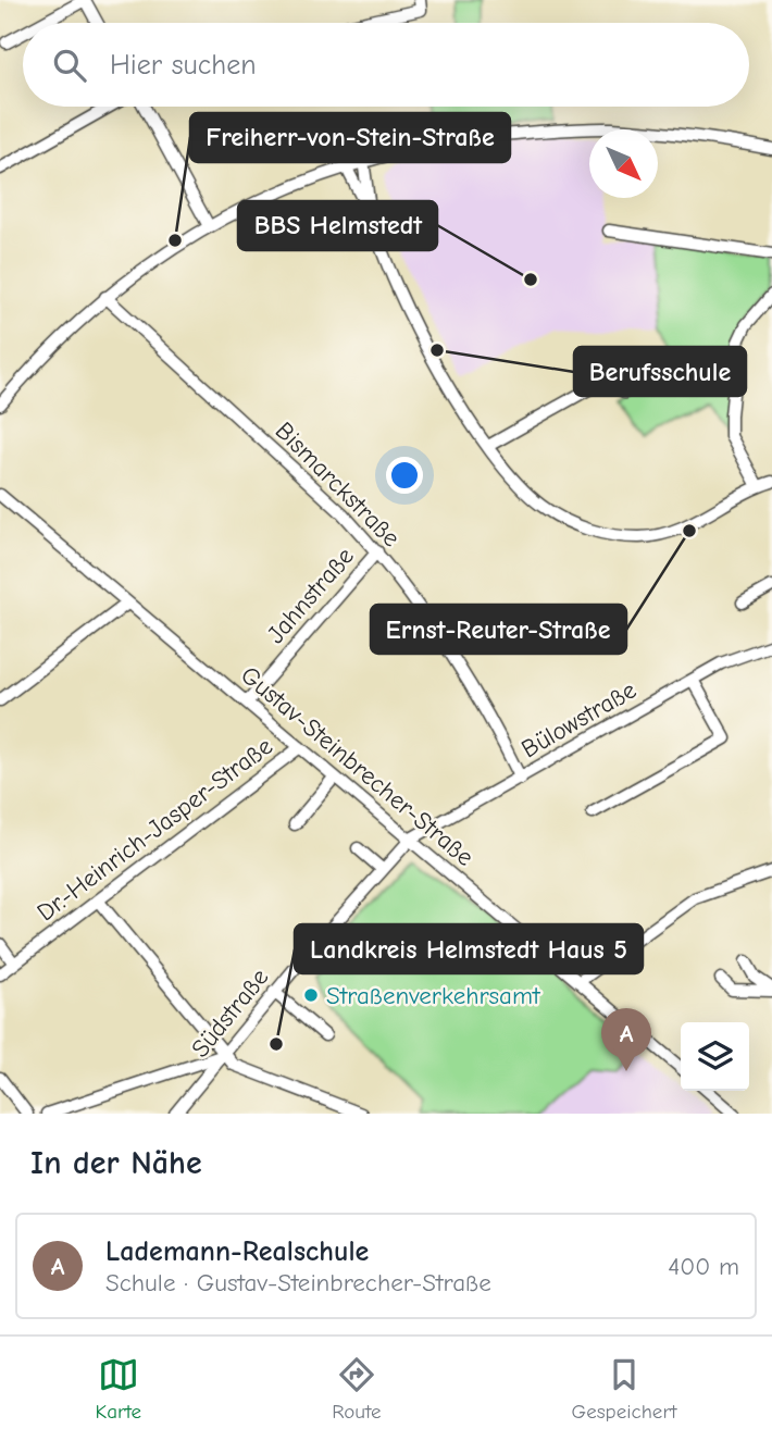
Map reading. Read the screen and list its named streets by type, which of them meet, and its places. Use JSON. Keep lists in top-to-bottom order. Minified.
{"streets":{"street":["Bismarckstraße","Jahnstraße","Bülowstraße","Gustav-Steinbrecher-Straße","Dr.-Heinrich-Jasper-Straße","Südstraße"]},"crossings":[["Bismarckstraße","Jahnstraße"],["Bismarckstraße","Bülowstraße"],["Jahnstraße","Gustav-Steinbrecher-Straße"],["Bülowstraße","Gustav-Steinbrecher-Straße"],["Bülowstraße","Südstraße"],["Gustav-Steinbrecher-Straße","Dr.-Heinrich-Jasper-Straße"],["Gustav-Steinbrecher-Straße","Südstraße"]],"places":["Freiherr-von-Stein-Straße","BBS Helmstedt","Berufsschule","Ernst-Reuter-Straße","Straßenverkehrsamt","Landkreis Helmstedt Haus 5"],"north":"bottom right","page":{"search":"Hier suchen","pins":"A","heading":"In der Nähe","list":[{"mark":"A","name":"Lademann-Realschule","note":"Schule · Gustav-Steinbrecher-Straße","value":"400 m"}],"nav":["Karte","Route","Gespeichert"]}}
